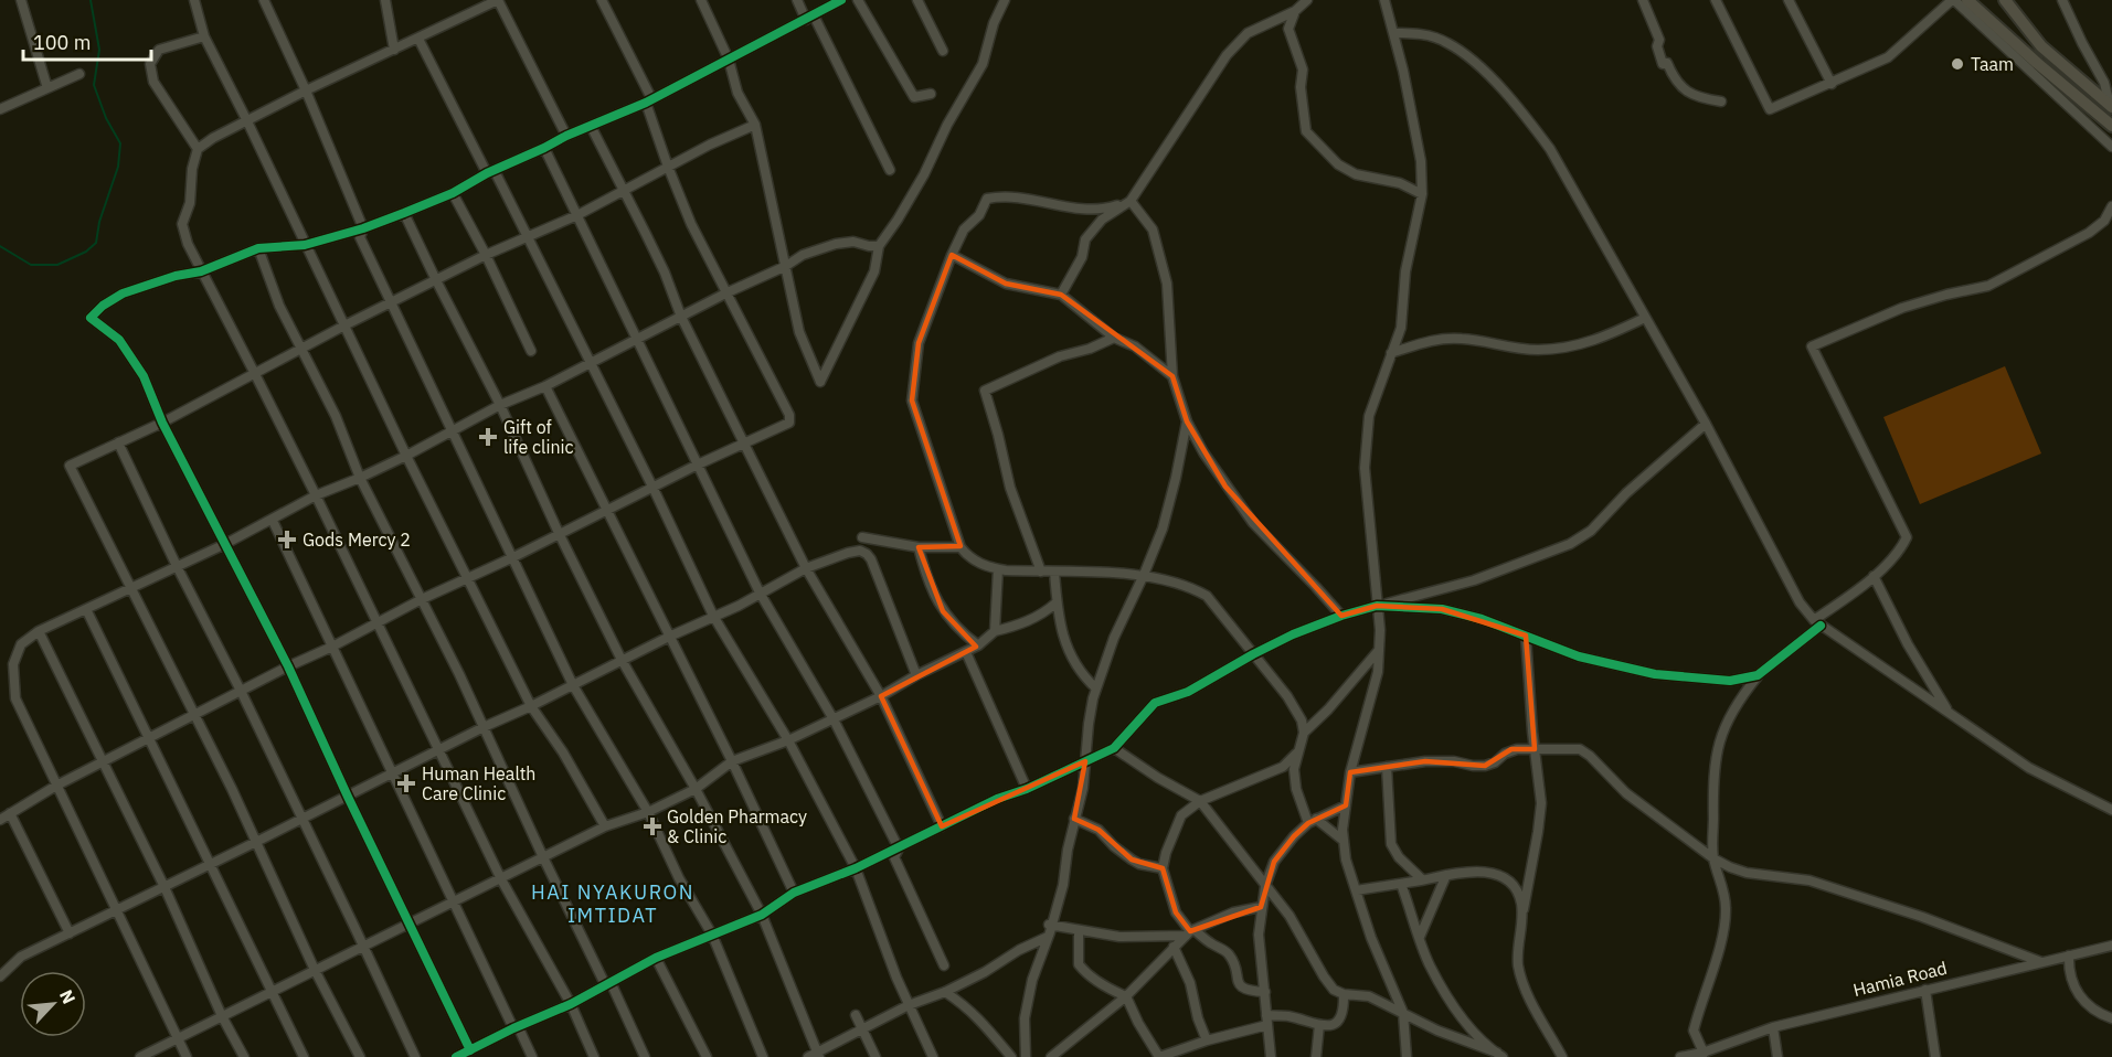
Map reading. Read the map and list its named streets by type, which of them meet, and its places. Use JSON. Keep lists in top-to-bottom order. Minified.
{"streets":{"street":["Hamia Road"]},"districts":["HAI NYAKURON IMTIDAT"],"places":{"other":["Taam"],"health":["Gift of life clinic","Gods Mercy 2","Human Health Care Clinic","Golden Pharmacy & Clinic"]},"scale_bar":"100 m","north":"top right"}
